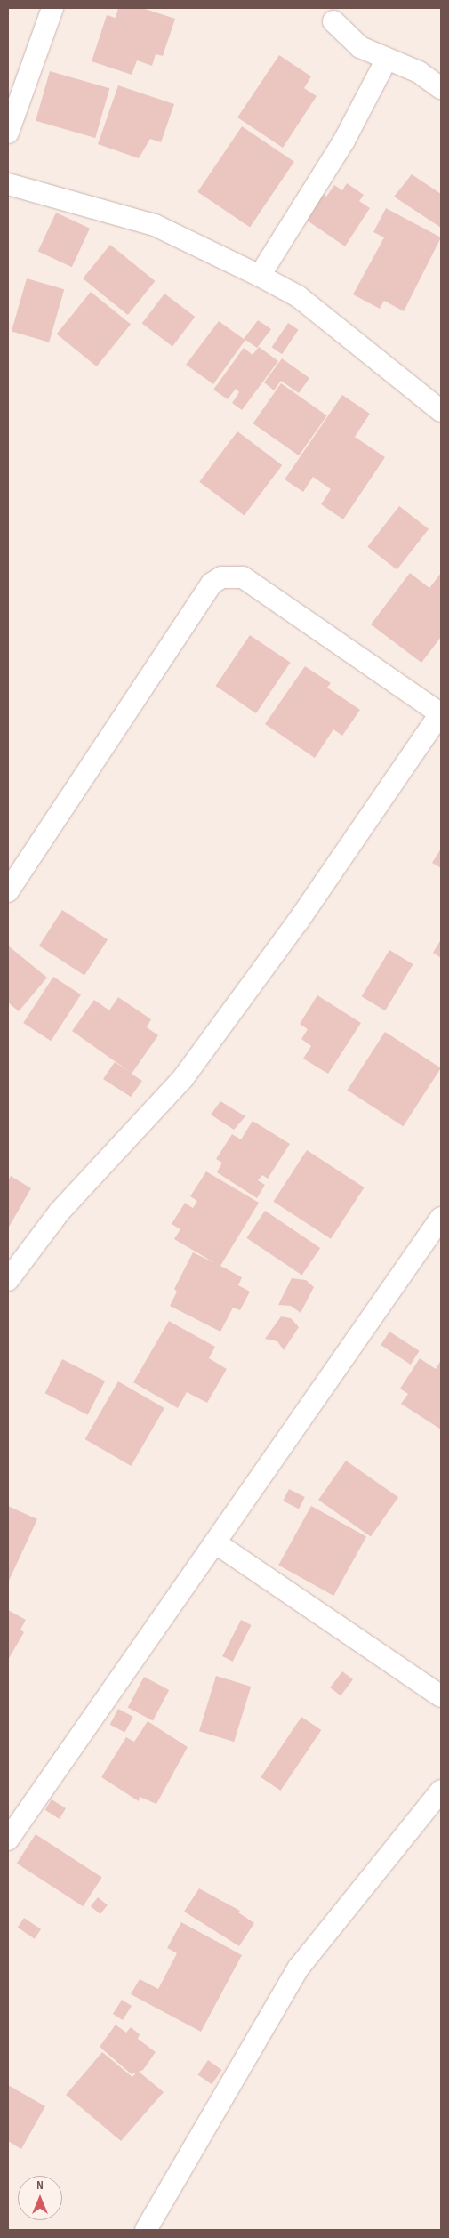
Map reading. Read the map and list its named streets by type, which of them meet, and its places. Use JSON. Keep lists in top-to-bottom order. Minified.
{"north":"top"}
